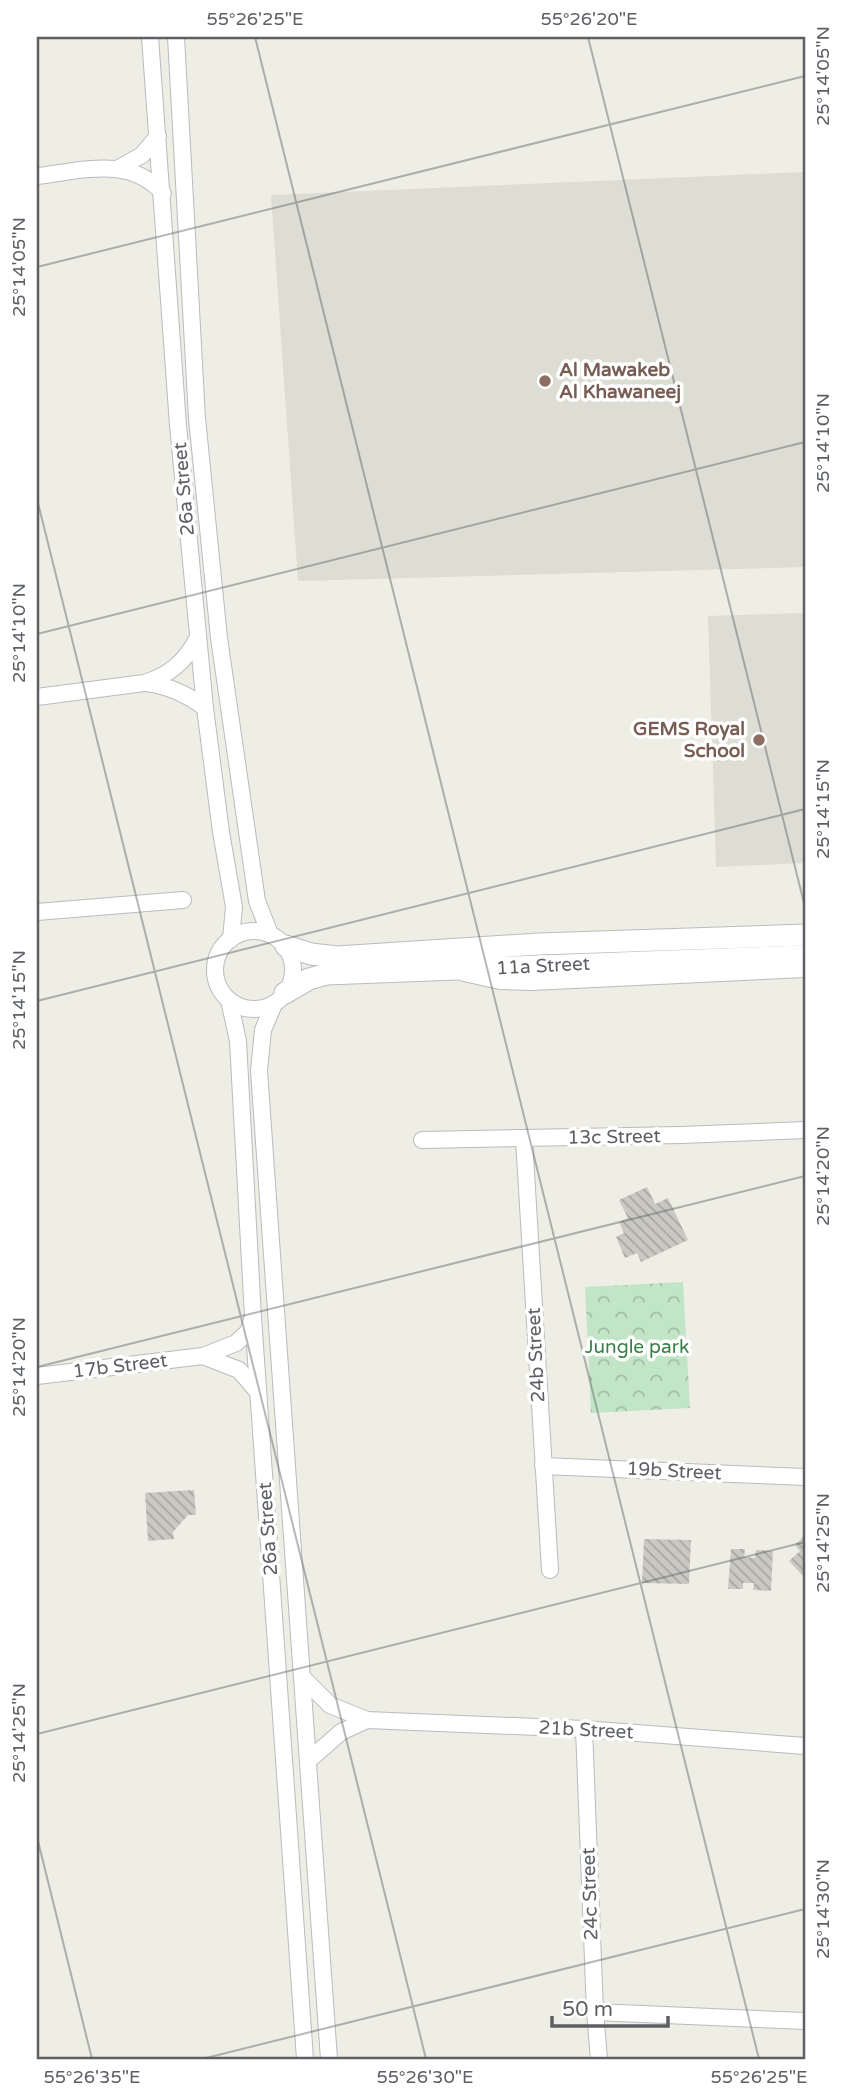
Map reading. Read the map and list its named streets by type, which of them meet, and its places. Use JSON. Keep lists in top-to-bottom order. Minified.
{"streets":{"street":["26a Street","11a Street","13c Street","24b Street","17b Street","19b Street","21b Street","24c Street"]},"crossings":[["26a Street","11a Street"],["26a Street","17b Street"],["26a Street","21b Street"],["13c Street","24b Street"],["24b Street","19b Street"],["21b Street","24c Street"]],"parks":["Jungle park"],"places":["Al Mawakeb Al Khawaneej","GEMS Royal School"],"scale_bar":"50 m","coordinates":["55°26'25\"E","55°26'20\"E","25°14'05\"N","25°14'10\"N","25°14'15\"N","25°14'20\"N","25°14'25\"N","25°14'30\"N","55°26'35\"E","55°26'30\"E"]}
